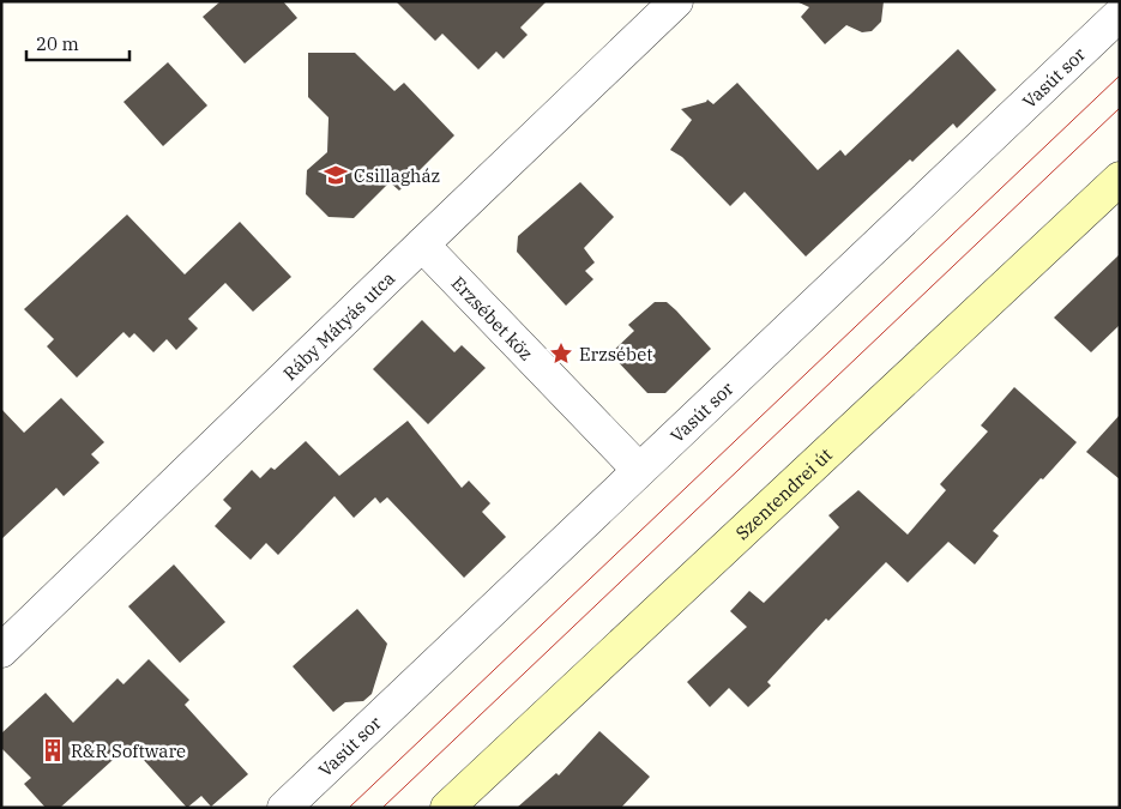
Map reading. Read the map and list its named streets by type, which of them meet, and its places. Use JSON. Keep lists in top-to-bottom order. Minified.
{"streets":{"main road":["Szentendrei út"],"street":["Vasút sor","Erzsébet köz","Ráby Mátyás utca"]},"crossings":[["Vasút sor","Erzsébet köz"],["Erzsébet köz","Ráby Mátyás utca"]],"places":{"school or university":["Csillagház"],"place":["Erzsébet"],"building":["R&R Software"]},"scale_bar":"20 m"}
